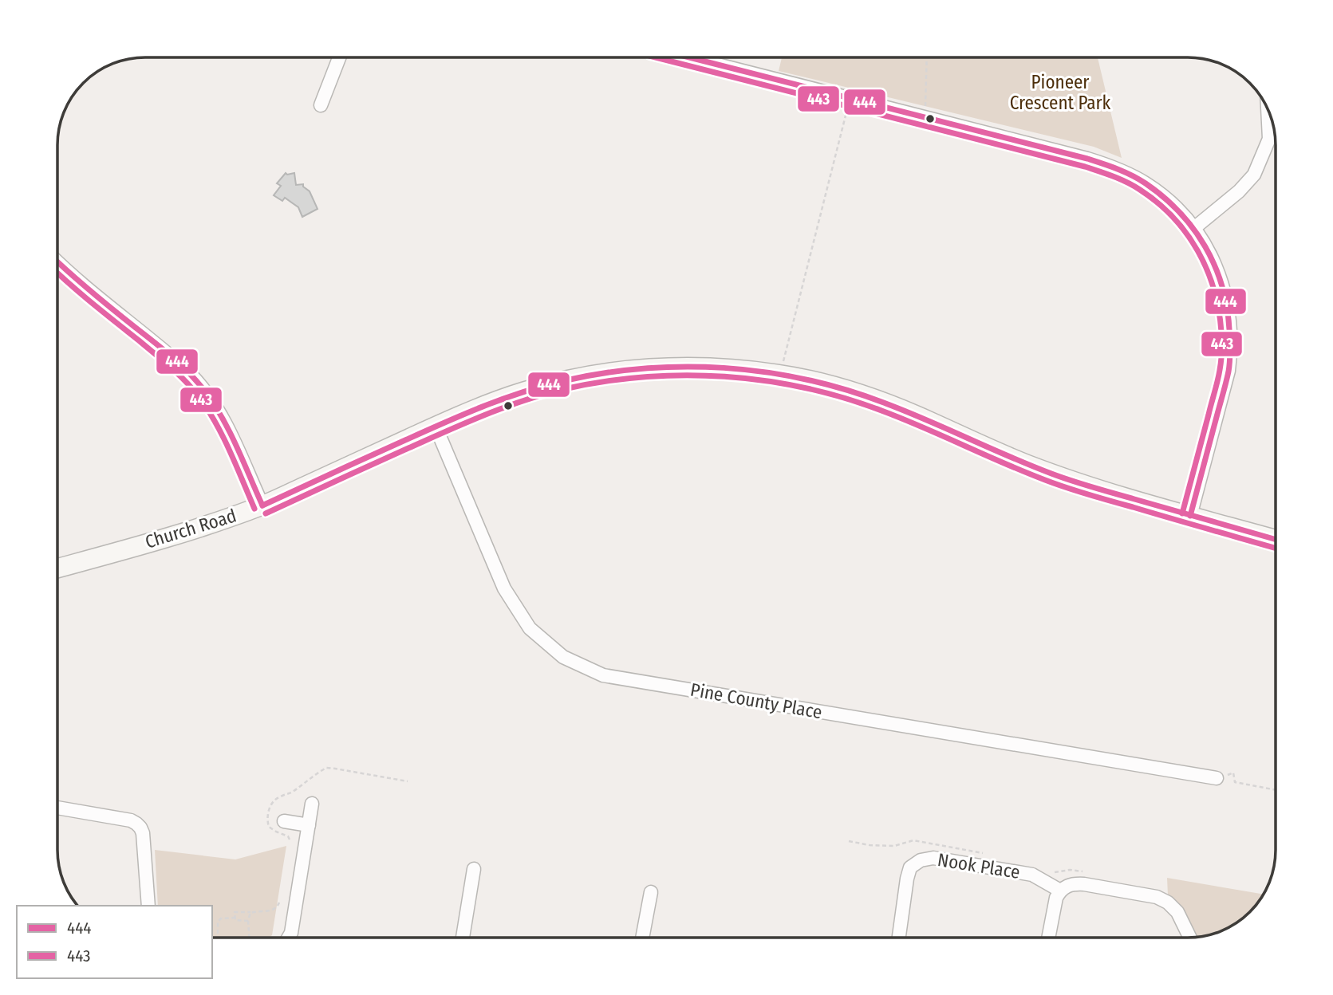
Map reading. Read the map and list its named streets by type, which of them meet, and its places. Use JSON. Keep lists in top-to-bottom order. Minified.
{"streets":{"main road":["Church Road"],"street":["Pine County Place","Nook Place"]},"crossings":[["Church Road","Pine County Place"]],"parks":["Pioneer Crescent Park"],"lines":["transit line 444","transit line 443"],"legend":["444","443"]}
